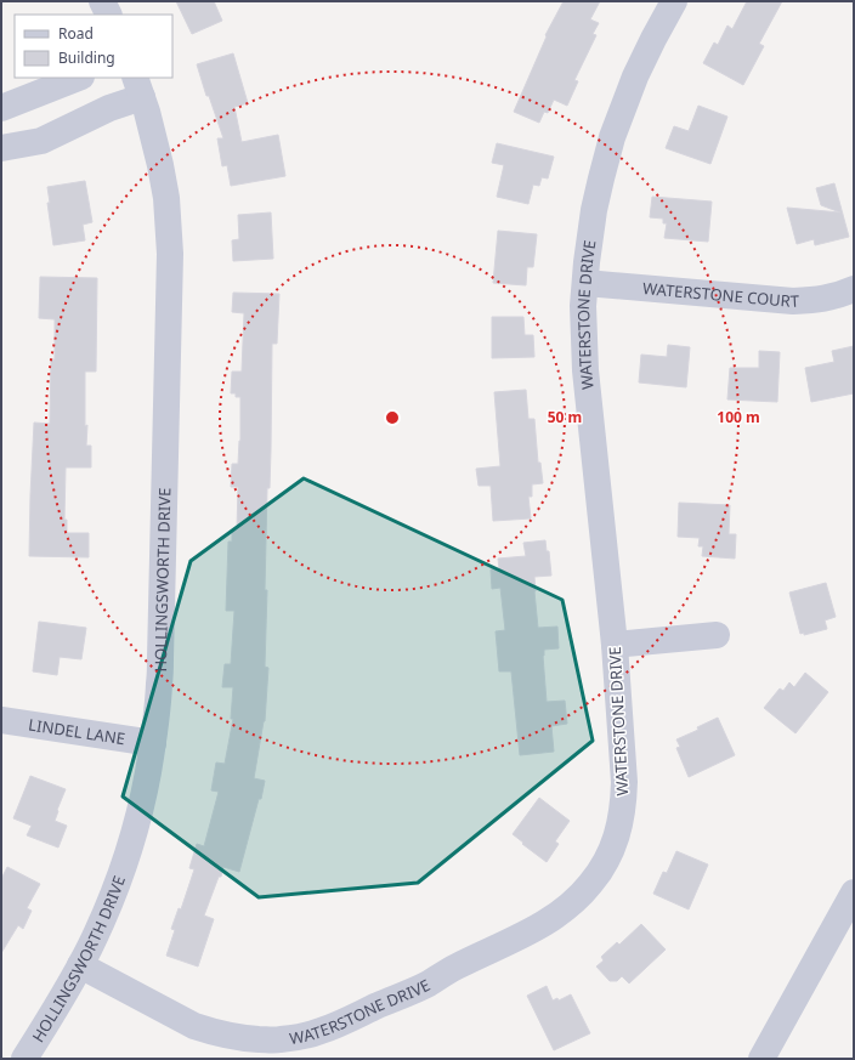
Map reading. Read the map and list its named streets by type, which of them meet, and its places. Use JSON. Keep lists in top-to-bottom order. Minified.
{"streets":{"street":["WATERSTONE COURT","WATERSTONE DRIVE","HOLLINGSWORTH DRIVE","LINDEL LANE"]},"crossings":[["WATERSTONE COURT","WATERSTONE DRIVE"],["WATERSTONE DRIVE","HOLLINGSWORTH DRIVE"],["HOLLINGSWORTH DRIVE","LINDEL LANE"]],"legend":["Road","Building"],"rings":["50 m","100 m"]}
